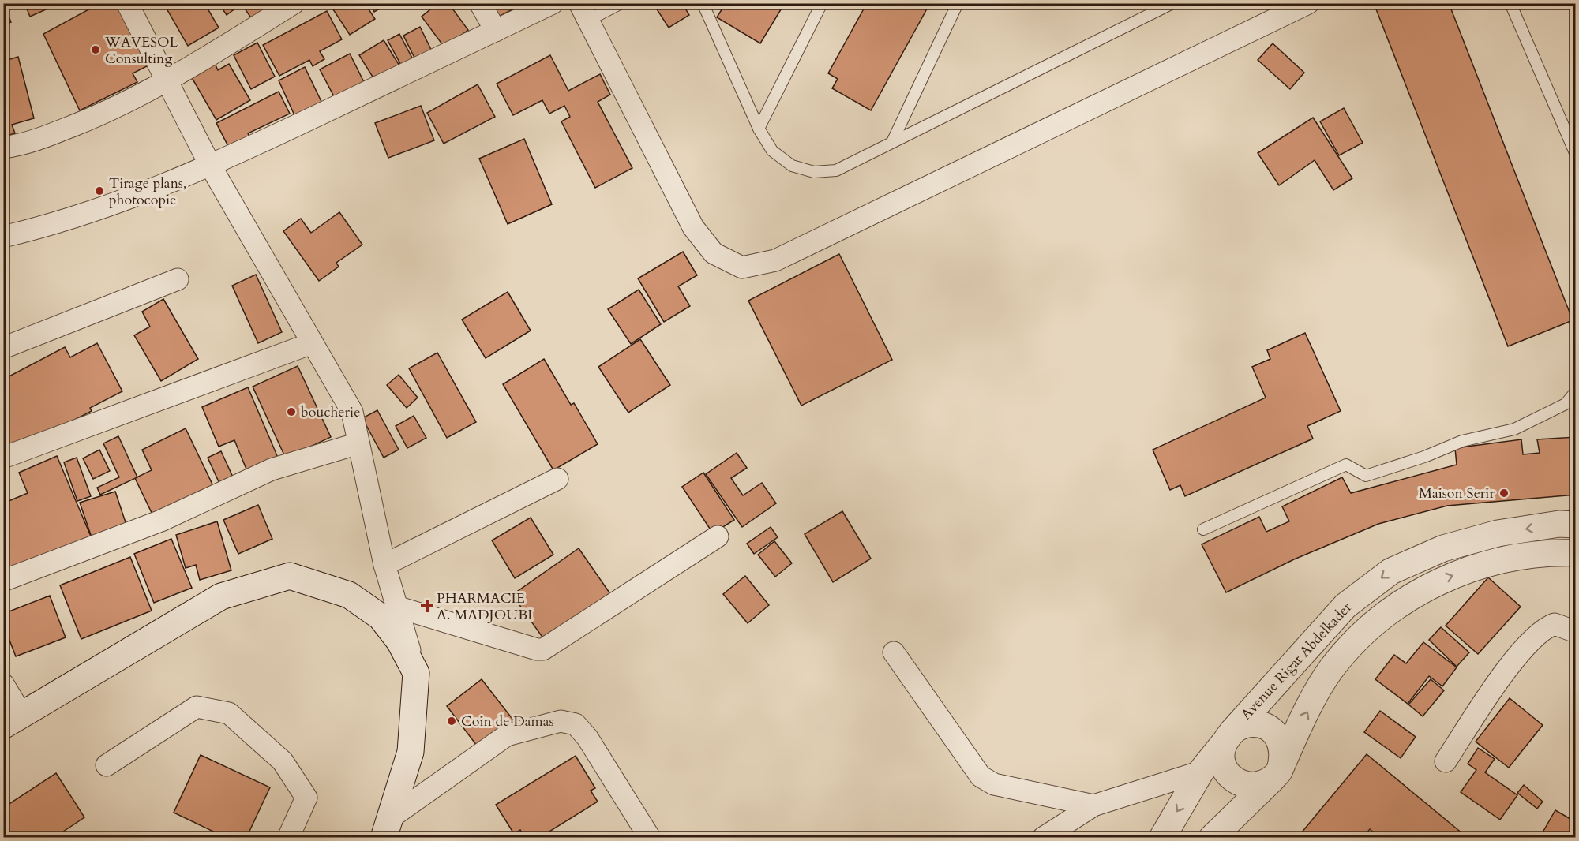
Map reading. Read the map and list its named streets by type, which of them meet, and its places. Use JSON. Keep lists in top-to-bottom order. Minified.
{"streets":{"street":["Avenue Rigat Abdelkader"]},"places":{"other":["WAVESOL Consulting","Tirage plans, photocopie","boucherie","Maison Serir","Coin de Damas"],"health":["PHARMACIE A. MADJOUBI"]}}
